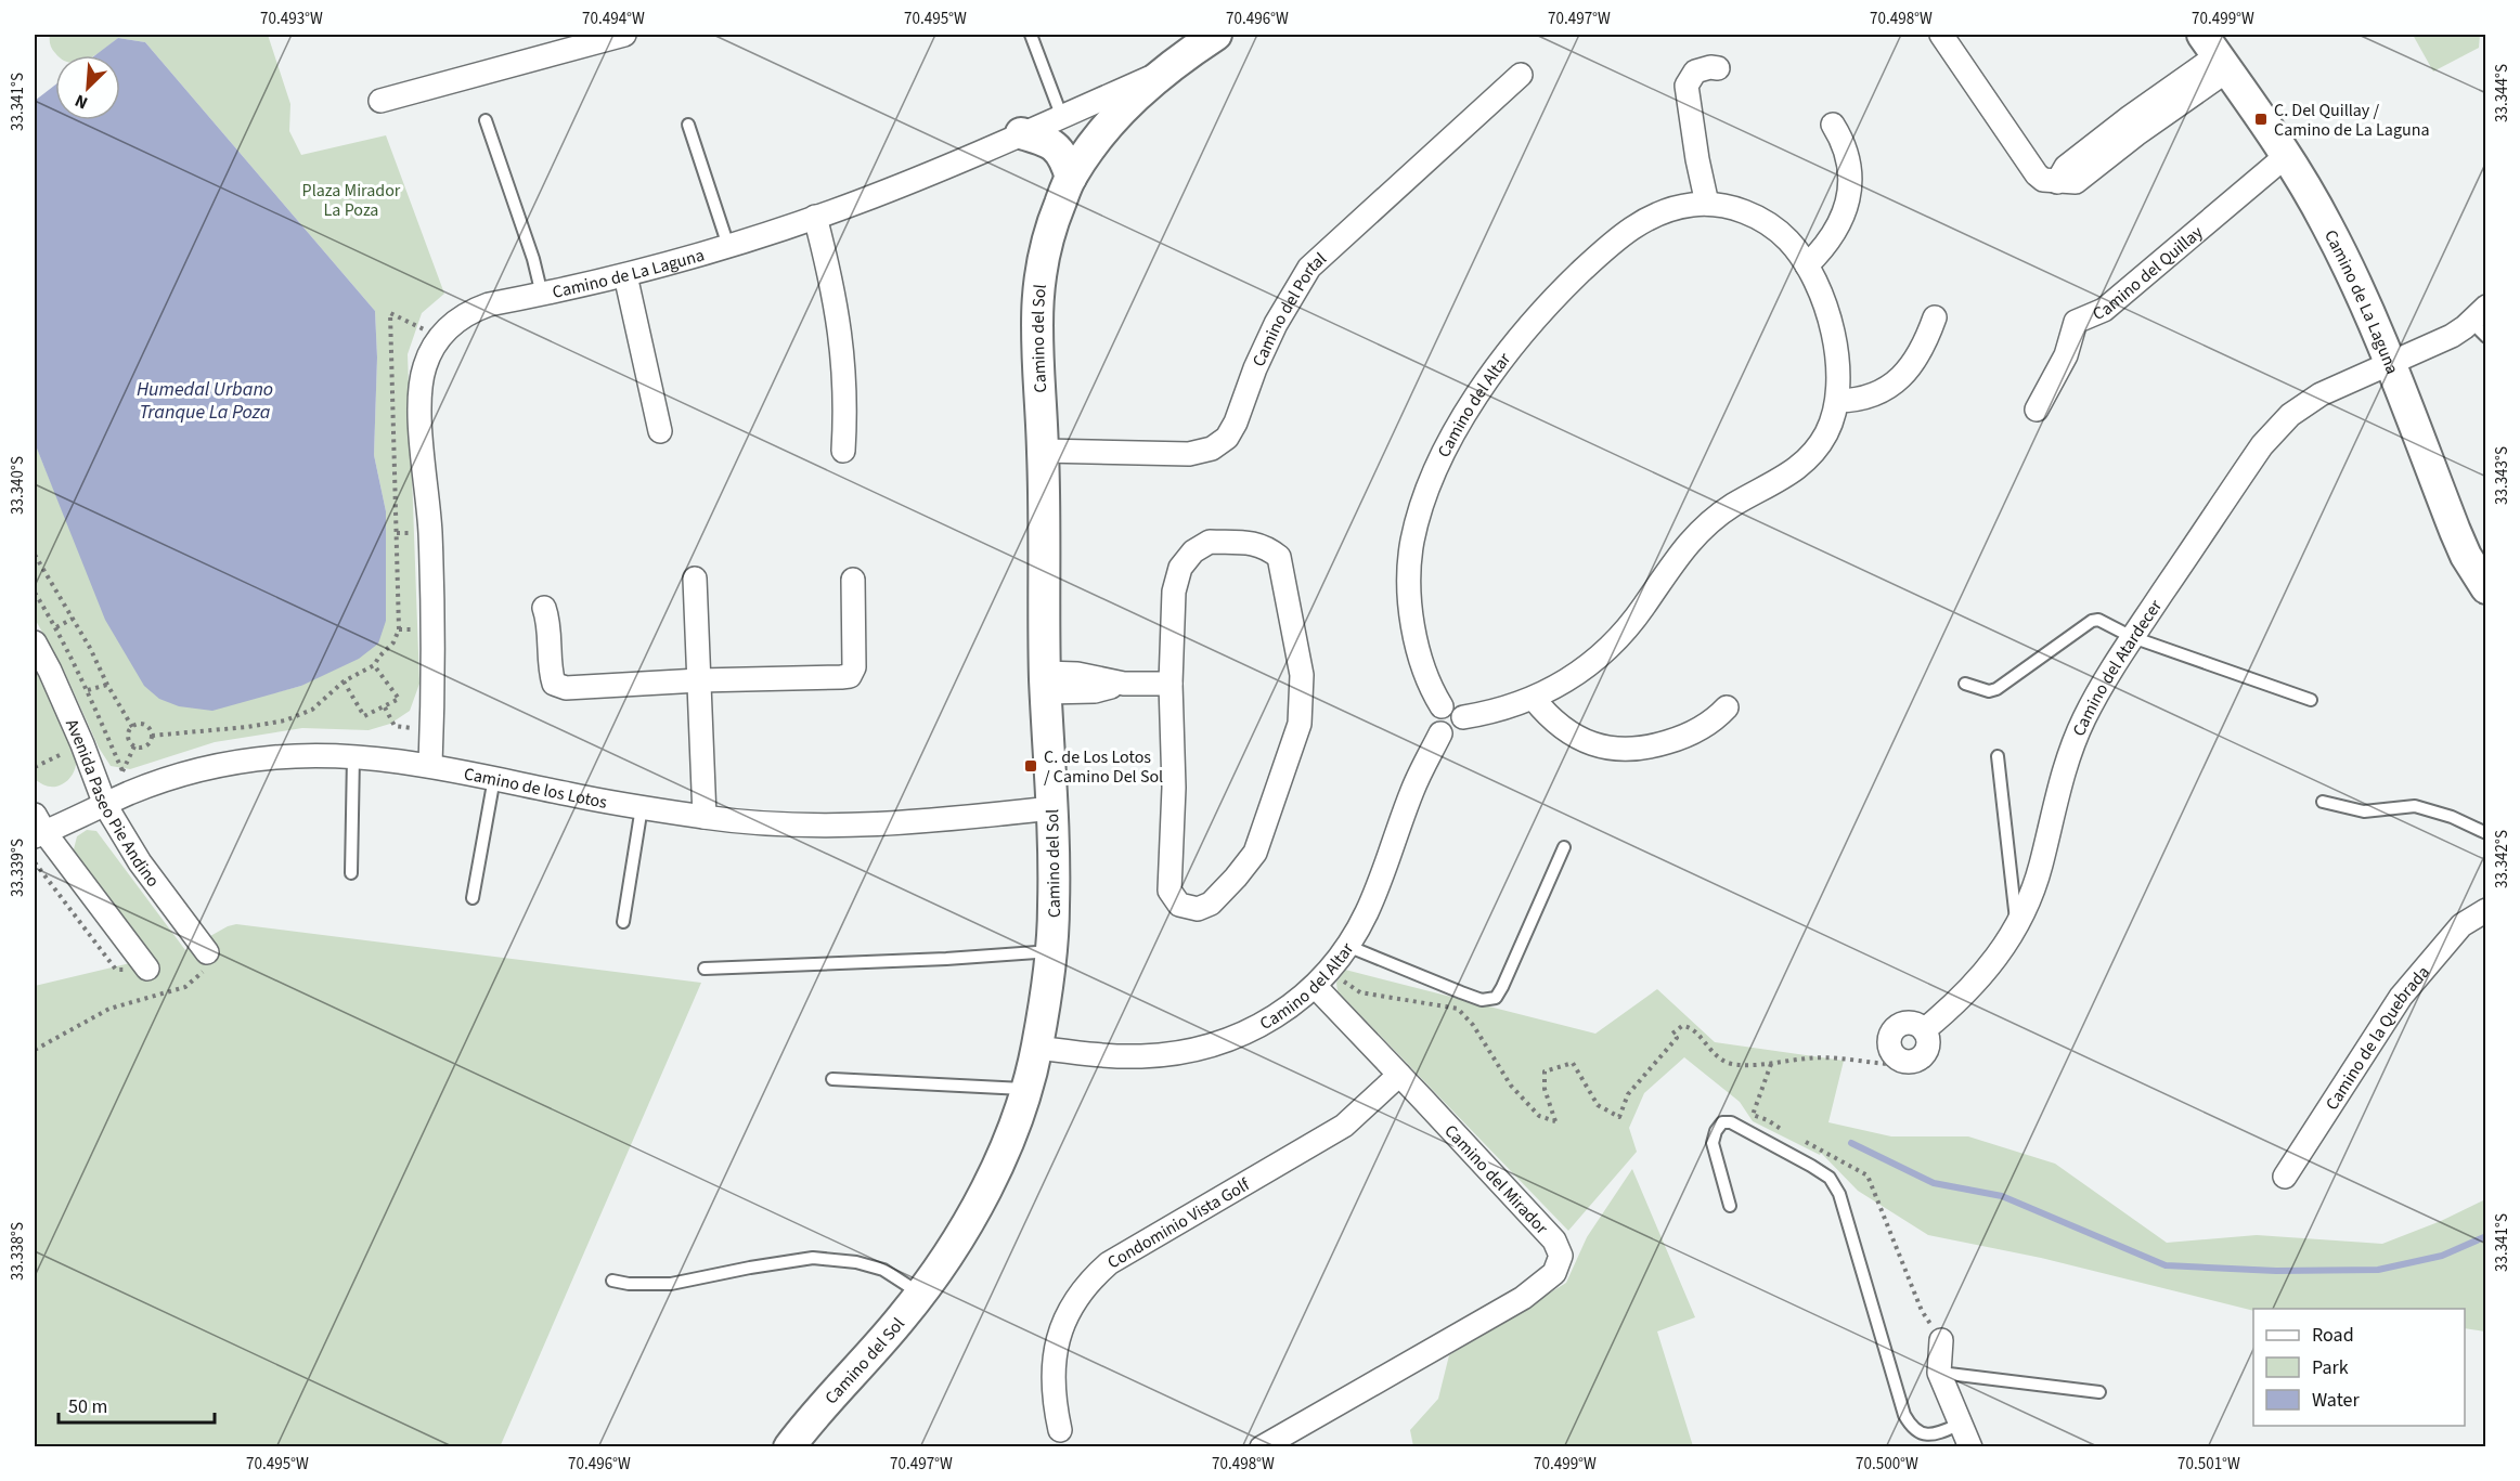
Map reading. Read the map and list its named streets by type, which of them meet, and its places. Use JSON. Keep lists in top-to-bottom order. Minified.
{"streets":{"street":["Camino del Quillay","Camino de La Laguna","Camino del Portal","Camino del Sol","Camino del Altar","Camino del Atardecer","Camino de los Lotos","Avenida Paseo Pie Andino","Camino de la Quebrada","Camino del Mirador","Condominio Vista Golf"]},"crossings":[["Camino del Quillay","Camino de La Laguna"],["Camino de La Laguna","Camino del Sol"],["Camino de La Laguna","Camino del Atardecer"],["Camino de La Laguna","Camino de los Lotos"],["Camino del Portal","Camino del Sol"],["Camino del Sol","Camino del Altar"],["Camino del Sol","Camino de los Lotos"],["Camino del Altar","Camino del Mirador"],["Camino de los Lotos","Avenida Paseo Pie Andino"],["Camino del Mirador","Condominio Vista Golf"]],"water":["Humedal Urbano Tranque La Poza"],"parks":["Plaza Mirador La Poza"],"places":{"transit":["C. Del Quillay / Camino de La Laguna","C. de Los Lotos / Camino Del Sol"]},"legend":["Road","Park","Water"],"scale_bar":"50 m","north":"bottom left","coordinates":["70.493°W","70.494°W","70.495°W","70.496°W","70.497°W","70.498°W","70.499°W","33.344°S","33.341°S","33.343°S","33.340°S","33.342°S","33.339°S","33.338°S","70.500°W","70.501°W"]}
